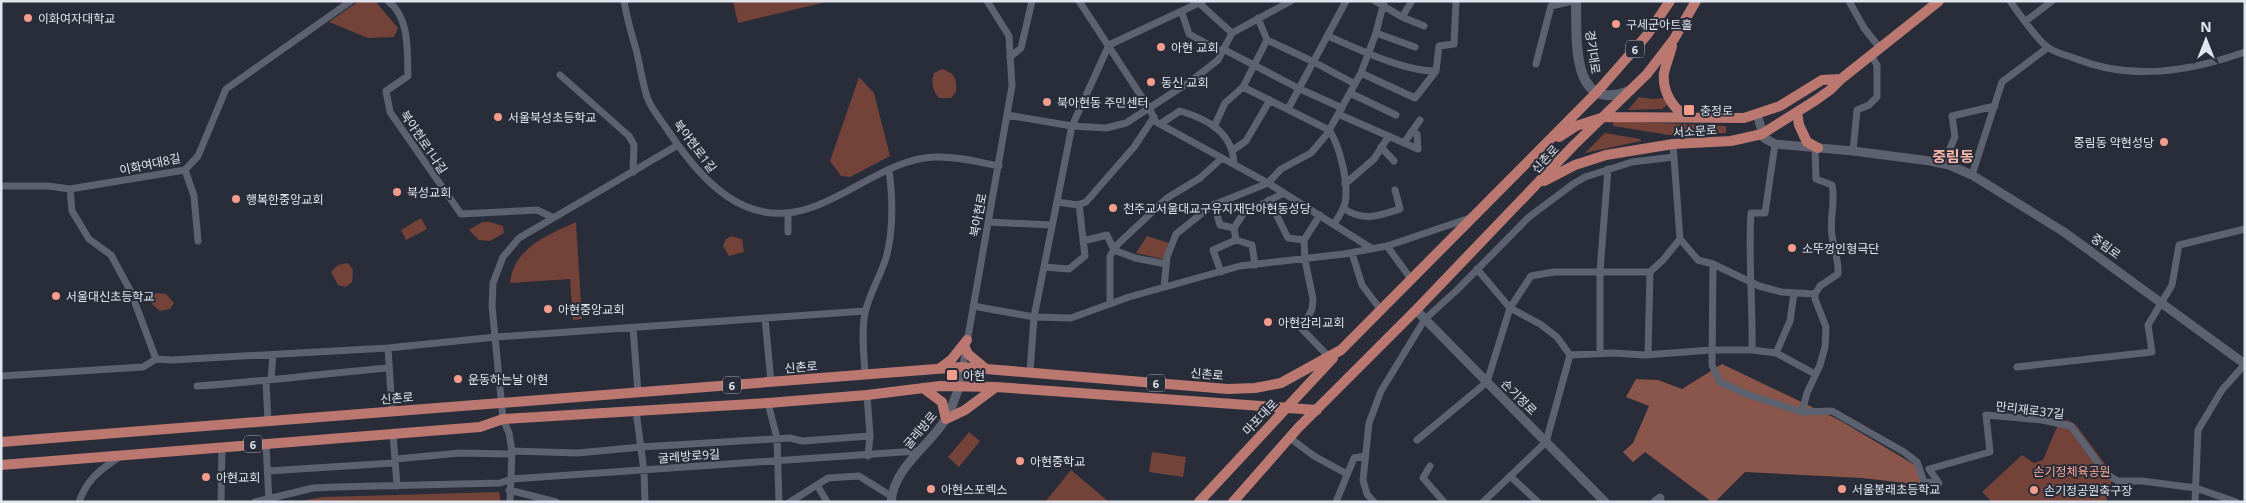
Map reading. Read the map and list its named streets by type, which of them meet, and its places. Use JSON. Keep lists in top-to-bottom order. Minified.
{"streets":{"main road":["6","경기대로","서소문로","신촌로","마포대로"],"street":["북아현로1나길","북아현로1길","이화여대8길","북아현로","중림로","손기정로","만리재로37길","굴레방로","굴레방로9길"]},"crossings":[["6","경기대로"],["6","서소문로"],["6","신촌로"],["6","마포대로"],["6","굴레방로"],["서소문로","신촌로"],["북아현로1길","북아현로"],["신촌로","북아현로"],["신촌로","손기정로"],["신촌로","마포대로"],["신촌로","굴레방로"],["북아현로","굴레방로"],["굴레방로","굴레방로9길"]],"districts":["중림동"],"parks":["손기정체육공원"],"places":{"other":["이화여자대학교","구세군아트홀","아현 교회","동신 교회","북아현동 주민센터","서울북성초등학교","중림동 약현성당","북성교회","행복한중앙교회","천주교서울대교구유지재단아현동성당","소뚜껑인형극단","서울대신초등학교","아현중앙교회","아현감리교회","운동하는날 아현","아현중학교","아현교회","아현스포렉스","서울봉래초등학교","손기정공원축구장"],"transit":["충정로","아현"]},"north":"top"}
